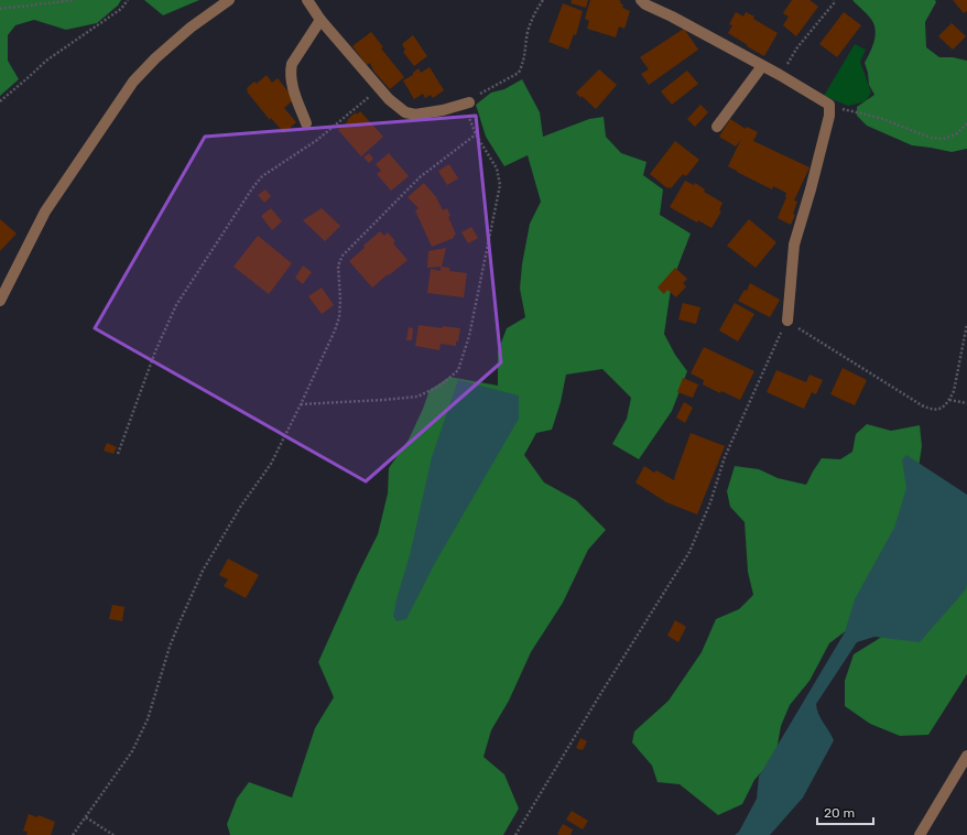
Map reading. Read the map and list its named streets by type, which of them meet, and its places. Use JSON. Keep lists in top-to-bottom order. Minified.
{"scale_bar":"20 m"}
